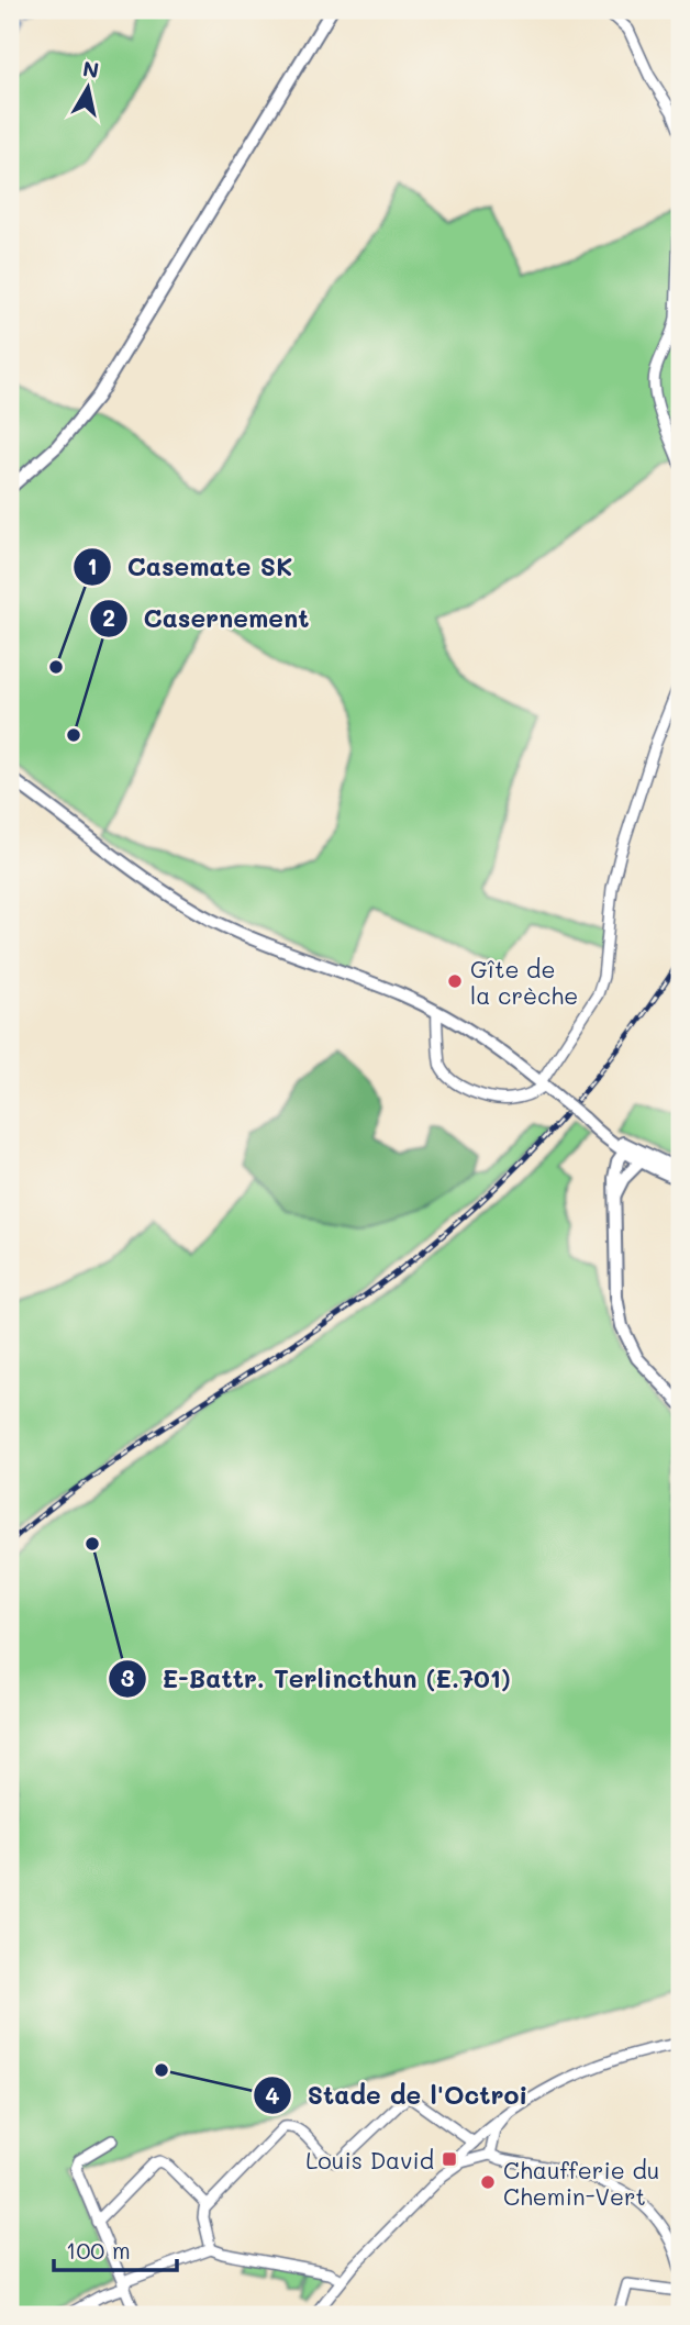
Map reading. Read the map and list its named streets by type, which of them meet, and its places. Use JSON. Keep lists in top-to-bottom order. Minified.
{"places":{"other":["Casemate SK","Casernement","Gîte de la crèche","E-Battr. Terlincthun (E.701)","Stade de l'Octroi","Chaufferie du Chemin-Vert"],"transit":["Louis David"]},"scale_bar":"100 m","north":"top"}
